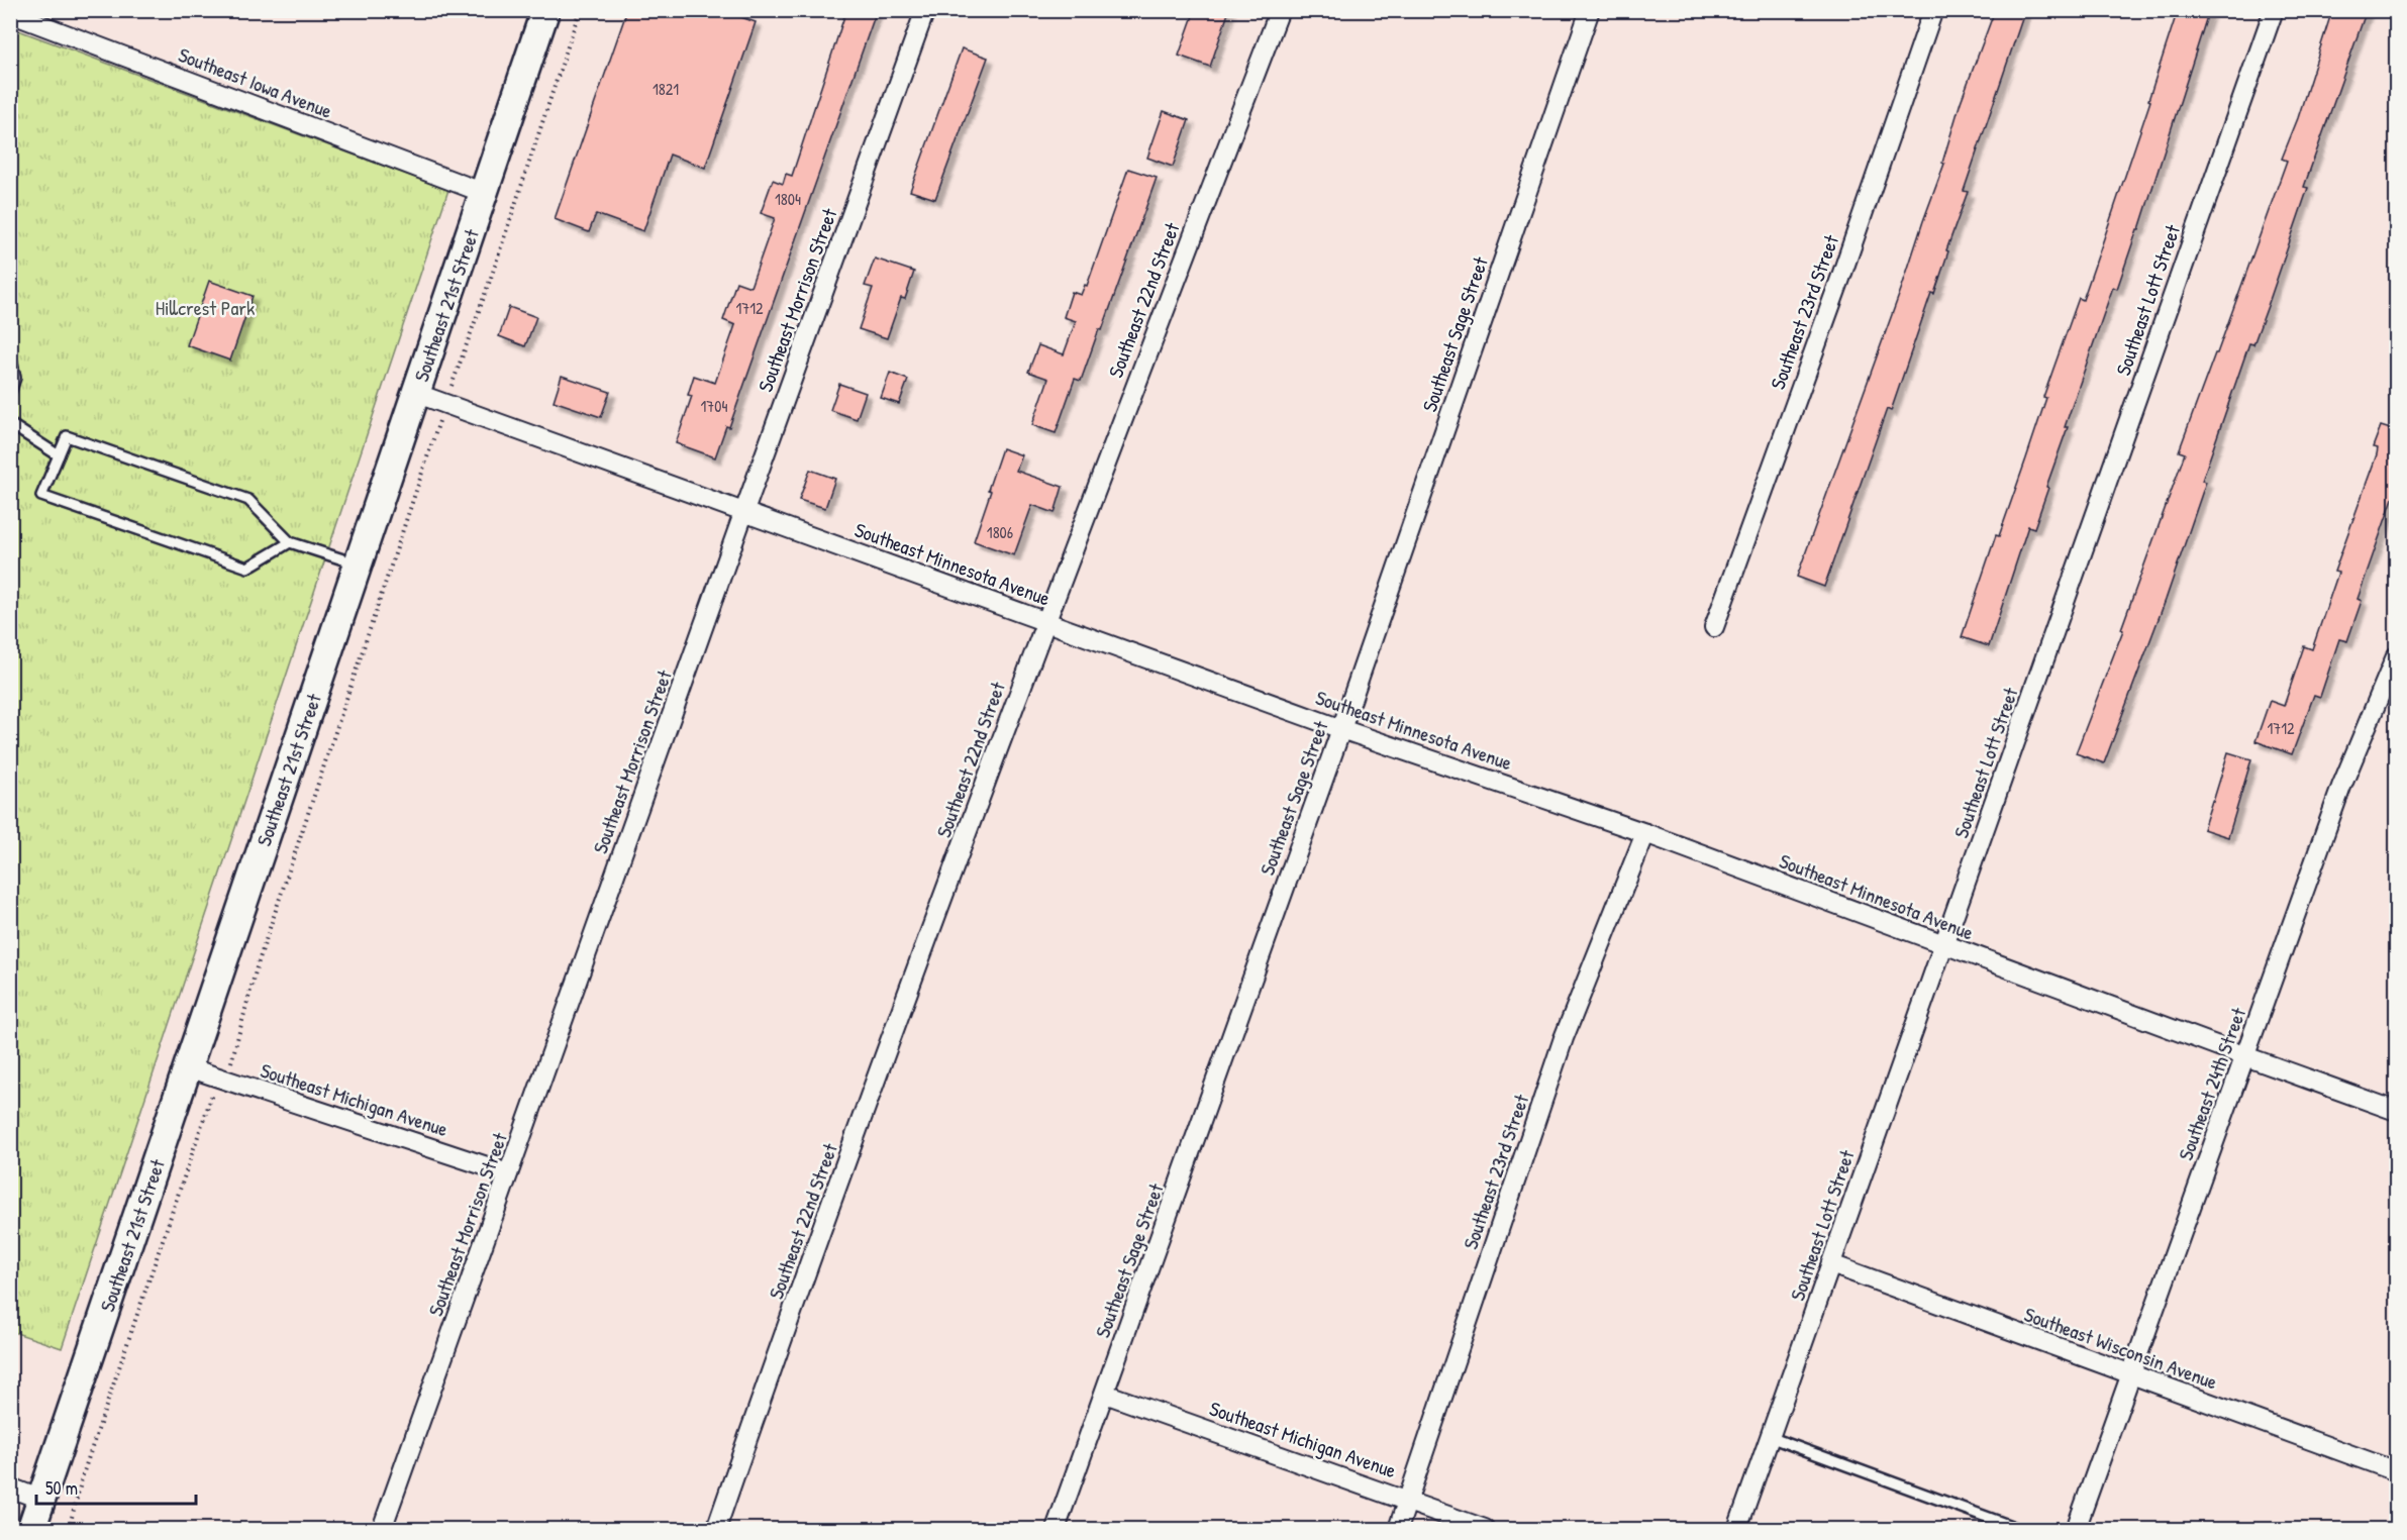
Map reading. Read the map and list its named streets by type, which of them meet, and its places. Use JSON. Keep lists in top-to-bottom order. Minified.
{"streets":{"main road":["Southeast 21st Street"],"street":["Southeast Iowa Avenue","Southeast Morrison Street","Southeast 22nd Street","Southeast Lott Street","Southeast 23rd Street","Southeast Sage Street","Southeast Minnesota Avenue","Southeast 24th Street","Southeast Michigan Avenue","Southeast Wisconsin Avenue"]},"crossings":[["Southeast Iowa Avenue","Southeast 21st Street"],["Southeast Morrison Street","Southeast Minnesota Avenue"],["Southeast Morrison Street","Southeast Michigan Avenue"],["Southeast 22nd Street","Southeast Minnesota Avenue"],["Southeast Lott Street","Southeast Minnesota Avenue"],["Southeast Lott Street","Southeast Wisconsin Avenue"],["Southeast 21st Street","Southeast Minnesota Avenue"],["Southeast 21st Street","Southeast Michigan Avenue"],["Southeast 23rd Street","Southeast Minnesota Avenue"],["Southeast 23rd Street","Southeast Michigan Avenue"],["Southeast Sage Street","Southeast Minnesota Avenue"],["Southeast Sage Street","Southeast Michigan Avenue"],["Southeast Minnesota Avenue","Southeast 24th Street"],["Southeast 24th Street","Southeast Wisconsin Avenue"]],"parks":["Hillcrest Park"],"house_numbers":["1821","1804","1712","1704","1806","1712"],"scale_bar":"50 m"}
